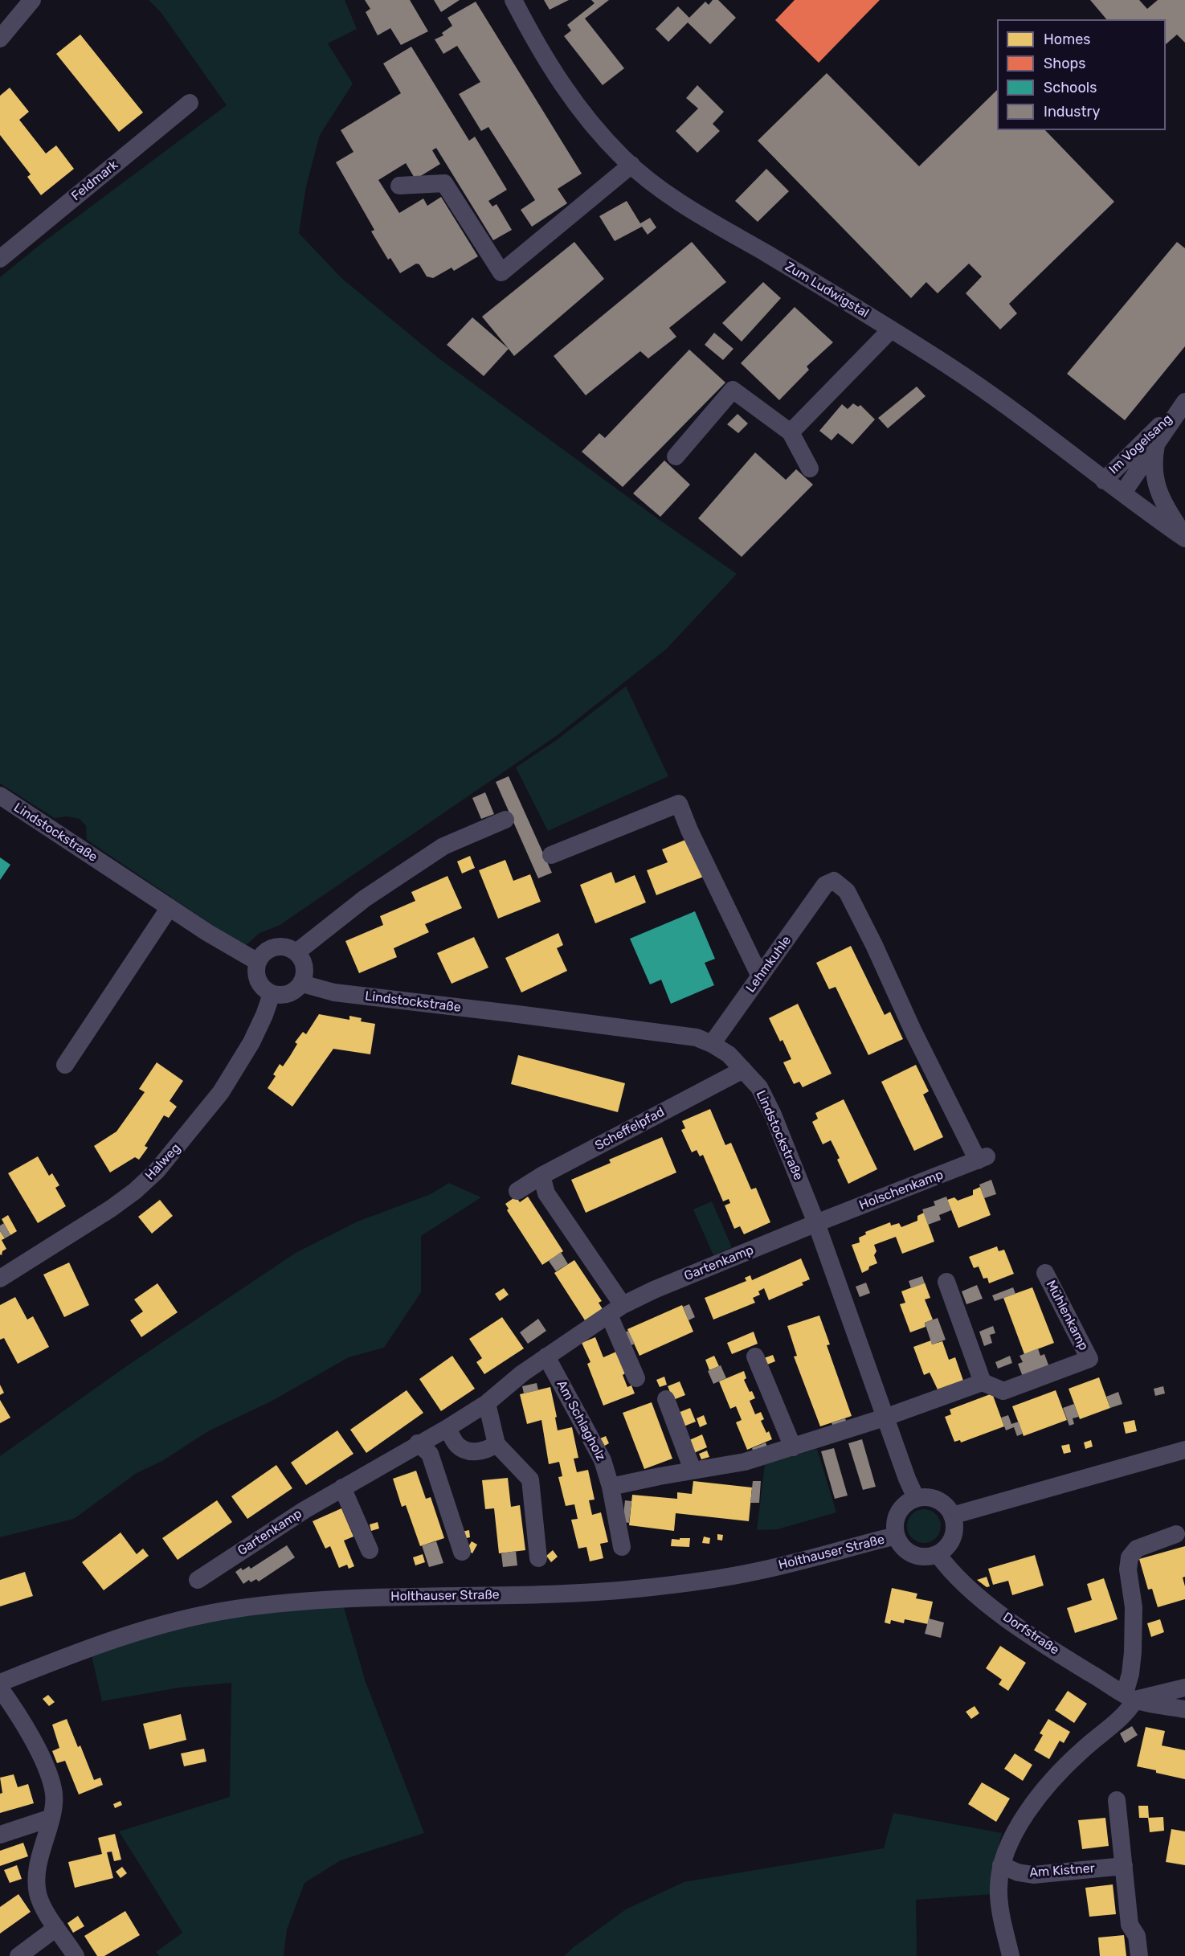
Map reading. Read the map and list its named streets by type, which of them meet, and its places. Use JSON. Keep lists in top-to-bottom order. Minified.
{"streets":{"street":["Feldmark","Zum Ludwigstal","Im Vogelsang","Lindstockstraße","Lehmkuhle","Scheffelpfad","Halweg","Holschenkamp","Gartenkamp","Mühlenkamp","Am Schlagholz","Holthauser Straße","Dorfstraße","Am Kistner"]},"crossings":[["Zum Ludwigstal","Im Vogelsang"],["Lindstockstraße","Lehmkuhle"],["Lindstockstraße","Scheffelpfad"],["Lindstockstraße","Halweg"],["Lindstockstraße","Holschenkamp"],["Lindstockstraße","Gartenkamp"],["Lindstockstraße","Holthauser Straße"],["Lindstockstraße","Dorfstraße"],["Lehmkuhle","Holschenkamp"],["Holschenkamp","Gartenkamp"],["Gartenkamp","Am Schlagholz"],["Holthauser Straße","Dorfstraße"]],"legend":["Homes","Shops","Schools","Industry"]}
